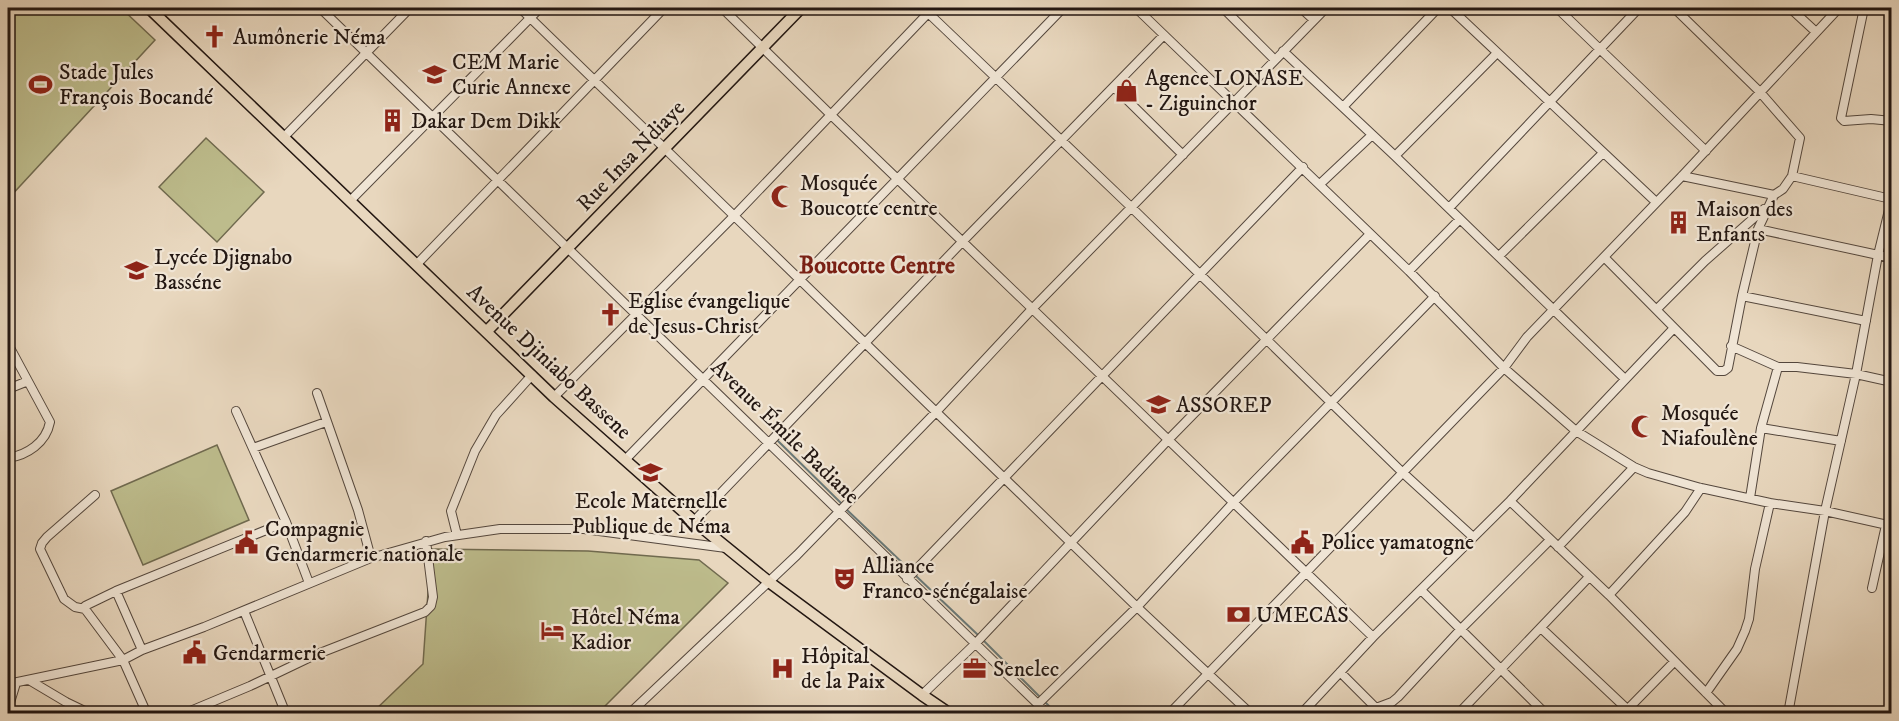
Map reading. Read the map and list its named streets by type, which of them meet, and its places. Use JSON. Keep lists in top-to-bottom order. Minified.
{"streets":{"main road":["Rue Insa Ndiaye","Avenue Djiniabo Bassene"],"street":["Avenue Émile Badiane"]},"crossings":[["Rue Insa Ndiaye","Avenue Djiniabo Bassene"],["Rue Insa Ndiaye","Avenue Émile Badiane"]],"districts":["Boucotte Centre"],"places":{"church":["Aumônerie Néma","Eglise évangelique de Jesus-Christ"],"school or university":["CEM Marie Curie Annexe","Lycée Djignabo Basséne","ASSOREP","Ecole Maternelle Publique de Néma"],"sports":["Stade Jules François Bocandé"],"shop":["Agence LONASE - Ziguinchor"],"building":["Dakar Dem Dikk","Maison des Enfants"],"mosque":["Mosquée Boucotte centre","Mosquée Niafoulène"],"public building":["Compagnie Gendarmerie nationale","Police yamatogne","Gendarmerie"],"theatre":["Alliance Franco-sénégalaise"],"bank":["UMECAS"],"hotel":["Hôtel Néma Kadior"],"hospital":["Hôpital de la Paix"],"office":["Senelec"]}}
